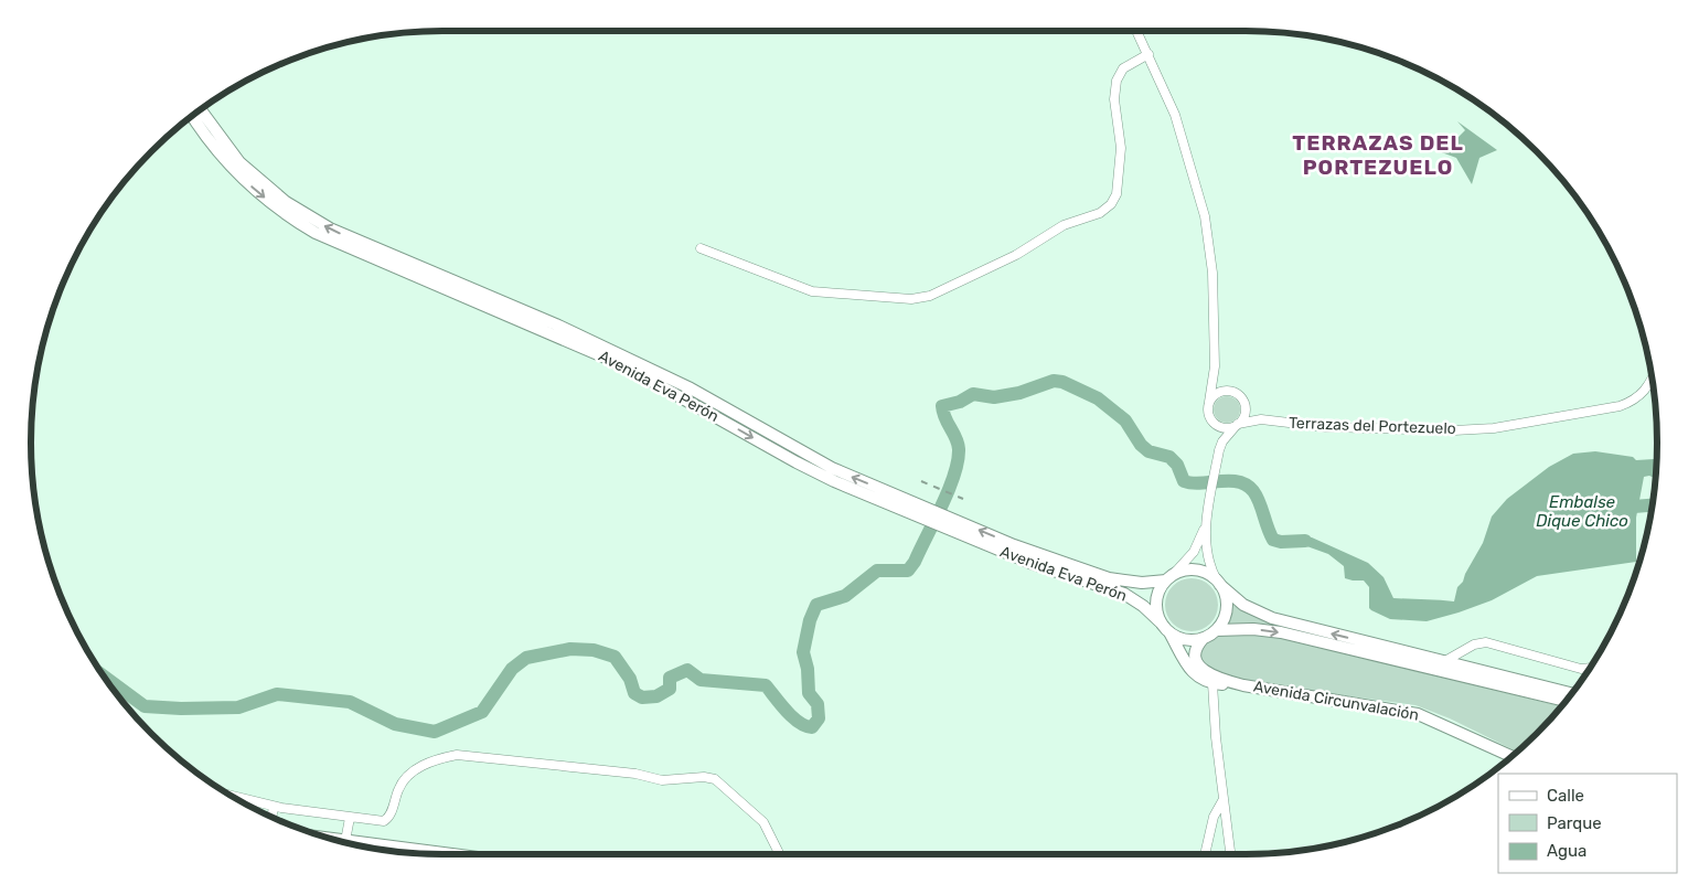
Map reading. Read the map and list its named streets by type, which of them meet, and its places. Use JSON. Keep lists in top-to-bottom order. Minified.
{"streets":{"main road":["Avenida Eva Perón","Avenida Circunvalación"],"street":["Terrazas del Portezuelo"]},"crossings":[["Avenida Eva Perón","Avenida Circunvalación"]],"districts":["TERRAZAS DEL PORTEZUELO"],"water":["Embalse Dique Chico"],"legend":["Calle","Parque","Agua"]}
